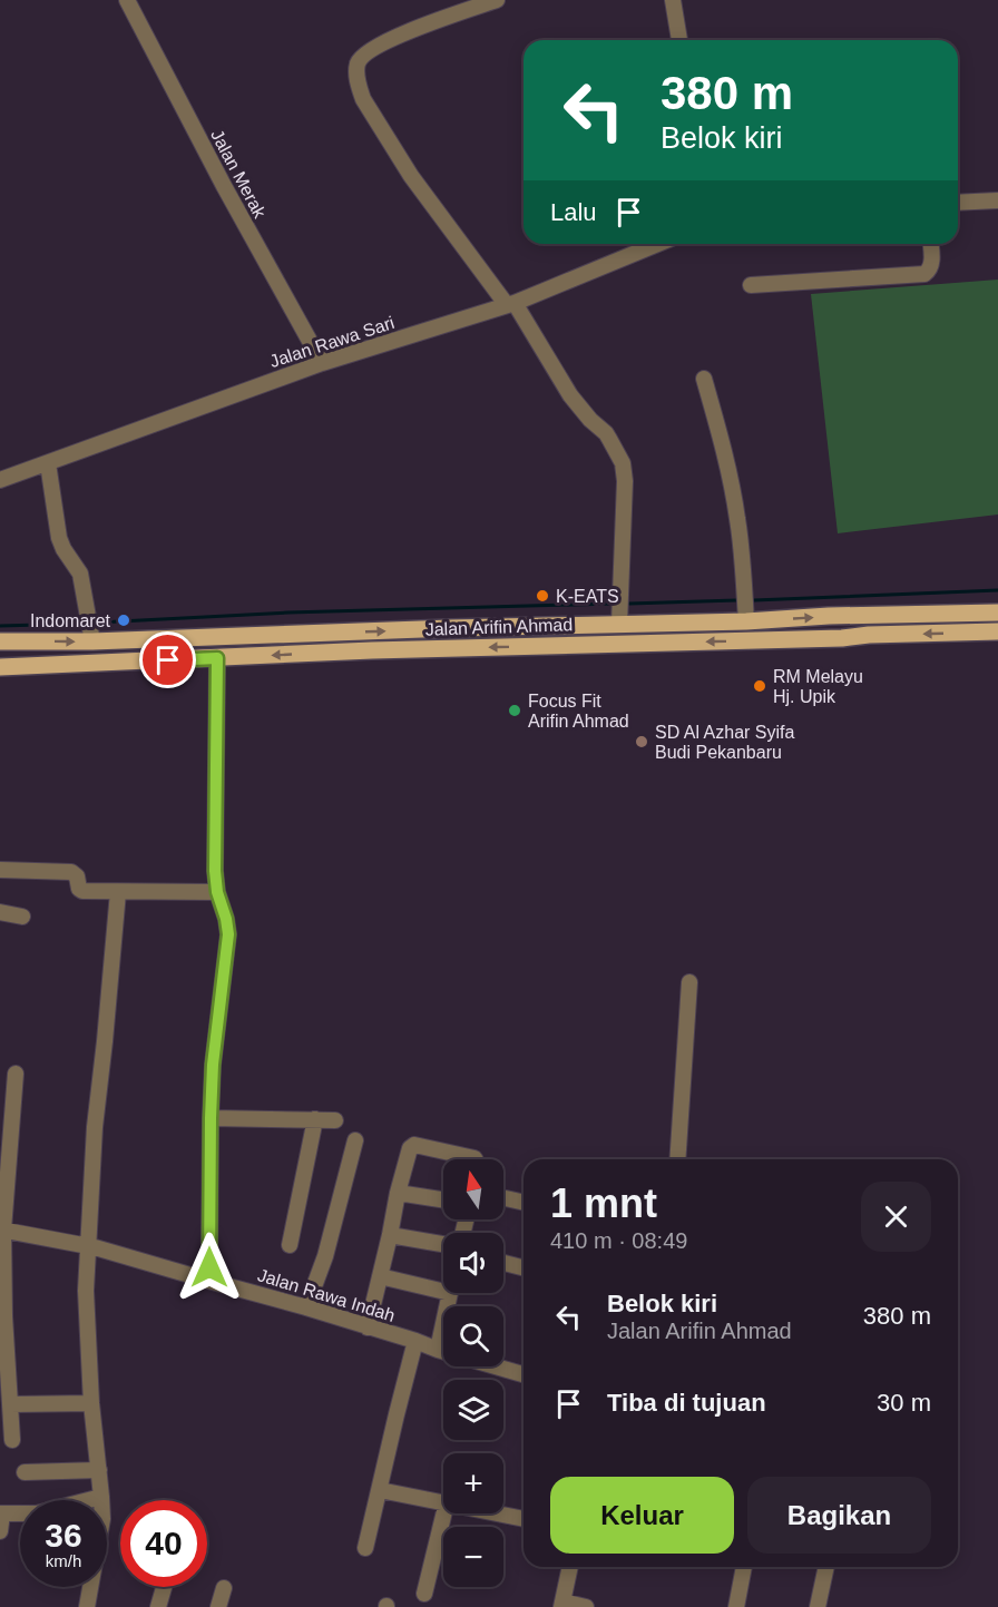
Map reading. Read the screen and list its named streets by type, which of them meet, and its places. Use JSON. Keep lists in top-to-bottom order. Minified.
{"streets":{"main road":["Jalan Arifin Ahmad"],"street":["Jalan Merak","Jalan Rawa Sari","Jalan Rawa Indah"]},"crossings":[["Jalan Merak","Jalan Rawa Sari"]],"places":["K-EATS","Indomaret","RM Melayu Hj. Upik","Focus Fit Arifin Ahmad","SD Al Azhar Syifa Budi Pekanbaru"],"north":"top","page":{"turn":["380 m","Belok kiri"],"then":"Lalu","map_buttons":["+","−"],"heading":["1 mnt","410 m · 08:49"],"list":[{"name":"Belok kiri","note":"Jalan Arifin Ahmad","value":"380 m"},{"name":"Tiba di tujuan","value":"30 m"}],"buttons":["Keluar","Bagikan"],"speed":"36 km/h","limit":"40"}}
